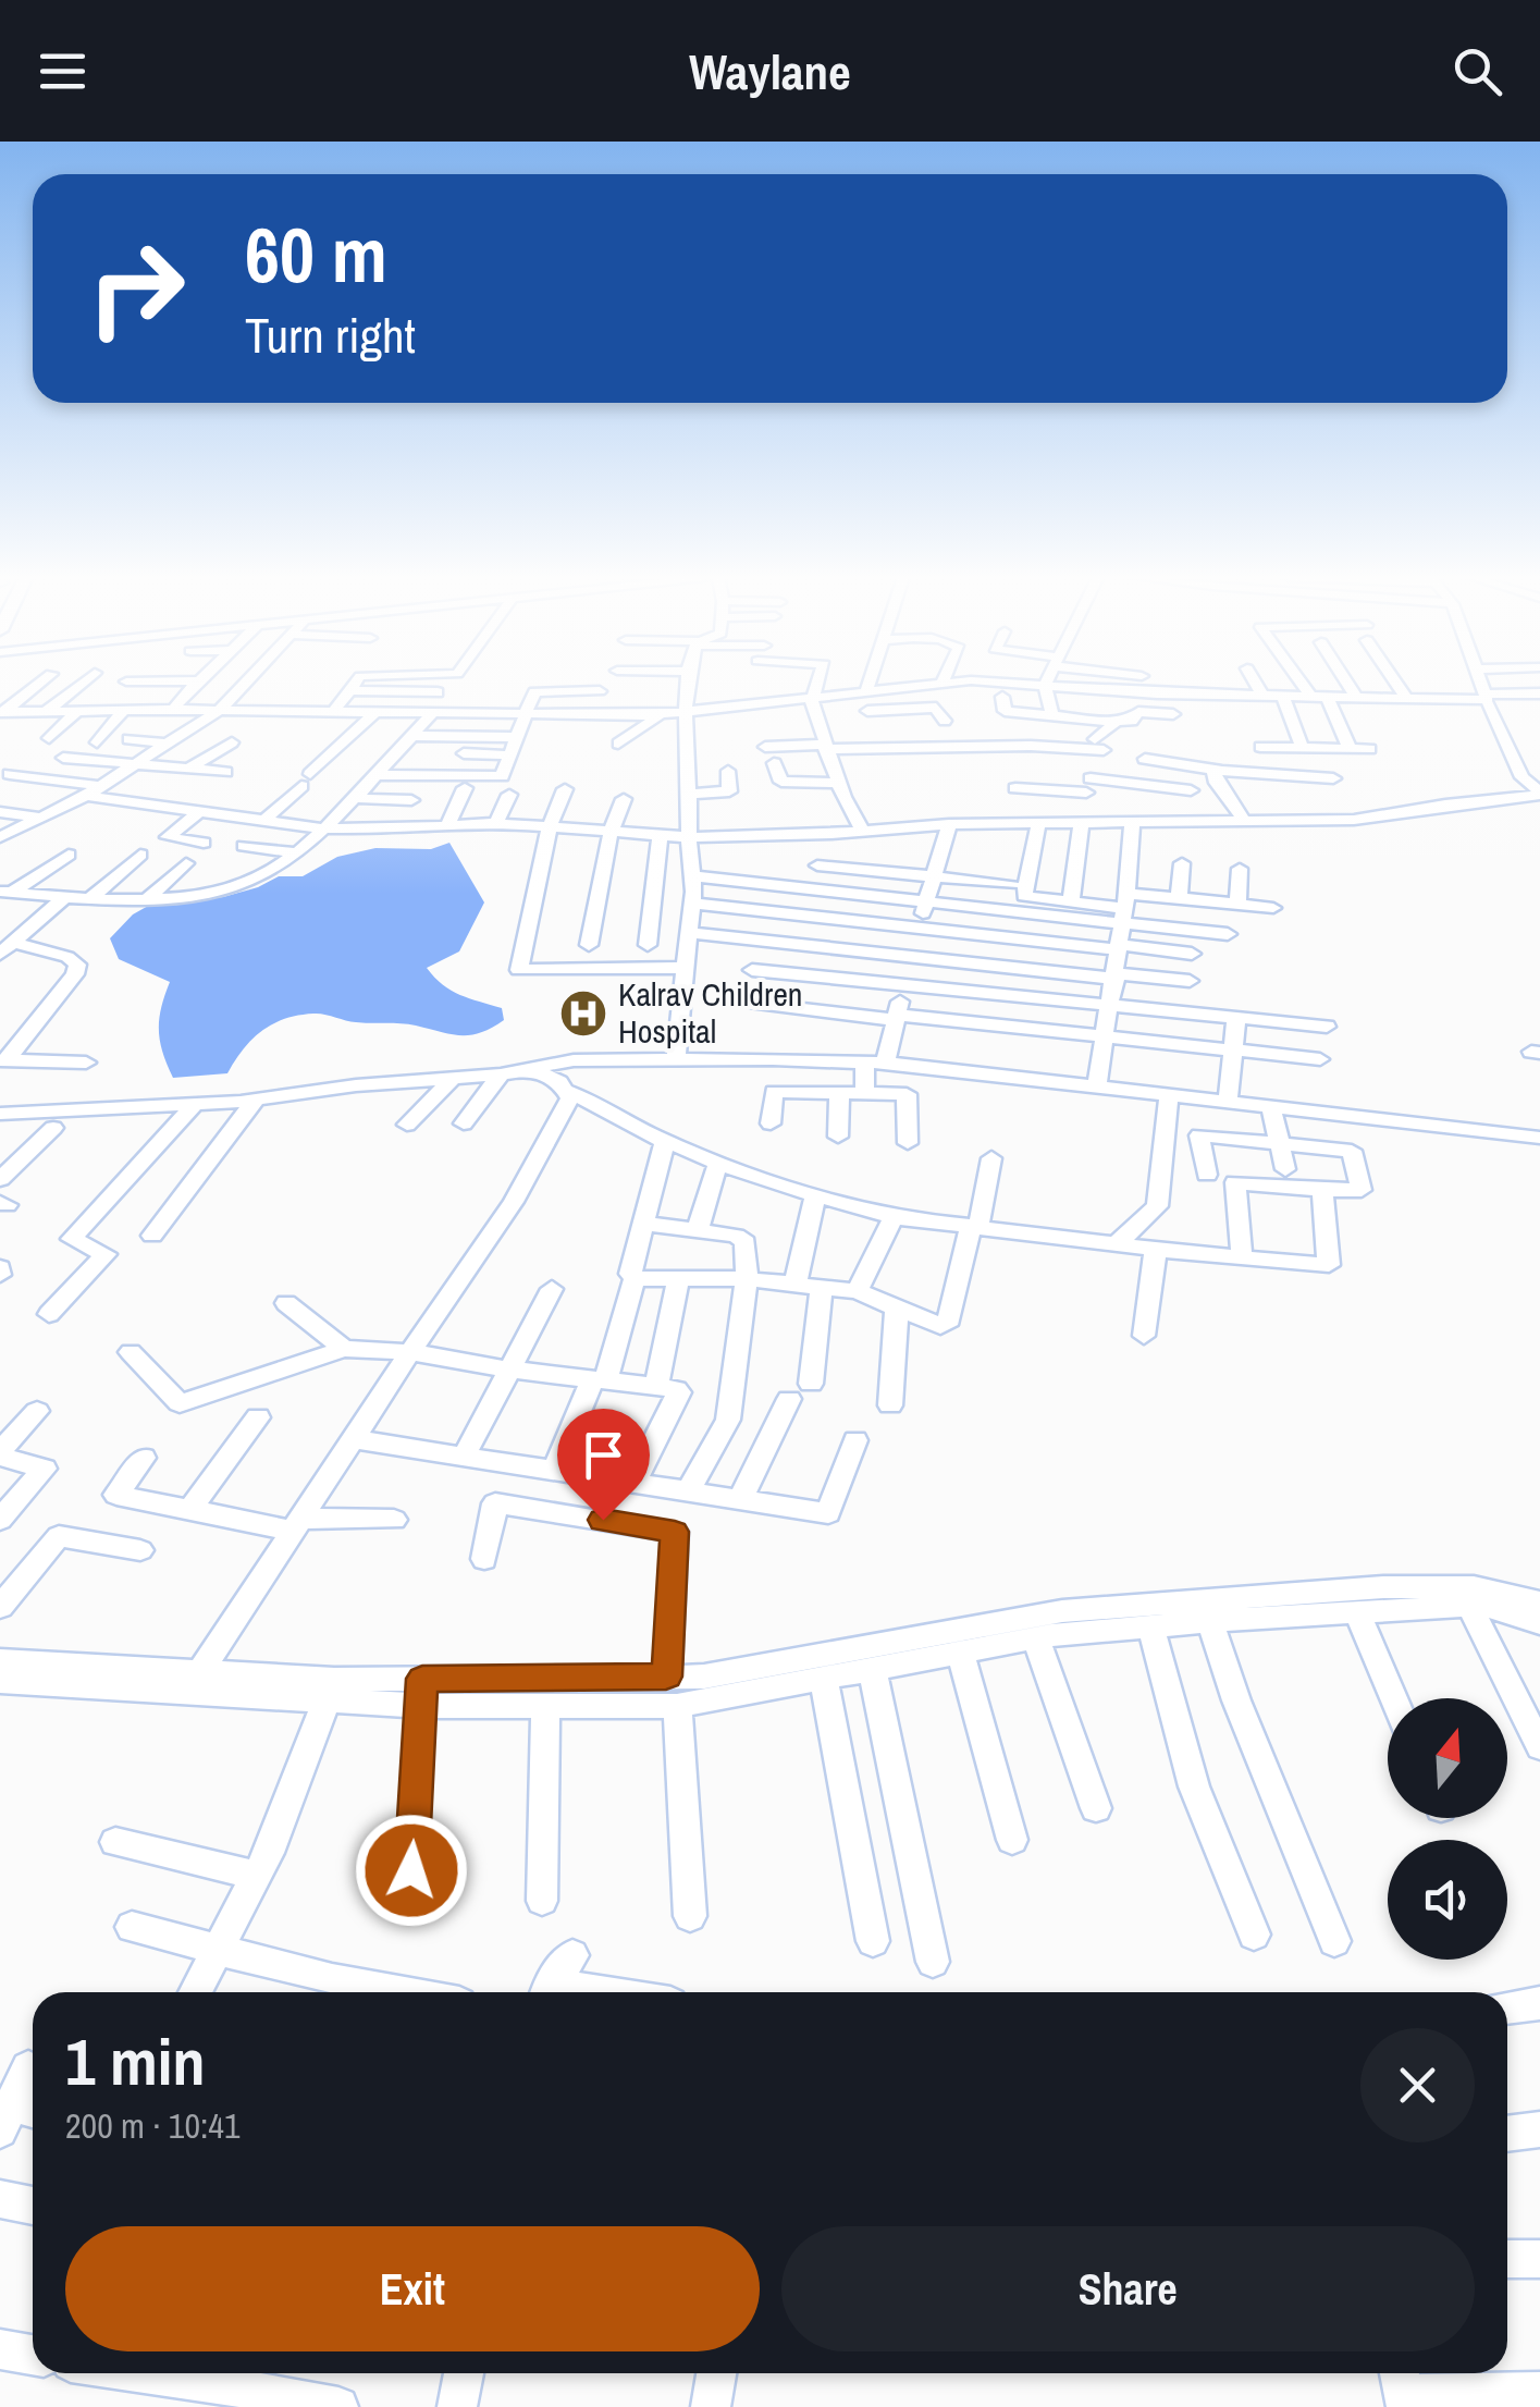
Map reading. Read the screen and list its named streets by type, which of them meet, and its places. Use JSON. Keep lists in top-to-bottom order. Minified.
{"places":{"hospital":["Kalrav Children Hospital"]},"north":"top","page":{"header":"Waylane","turn":["60 m","Turn right"],"heading":["1 min","200 m · 10:41"],"buttons":["Exit","Share"]}}
